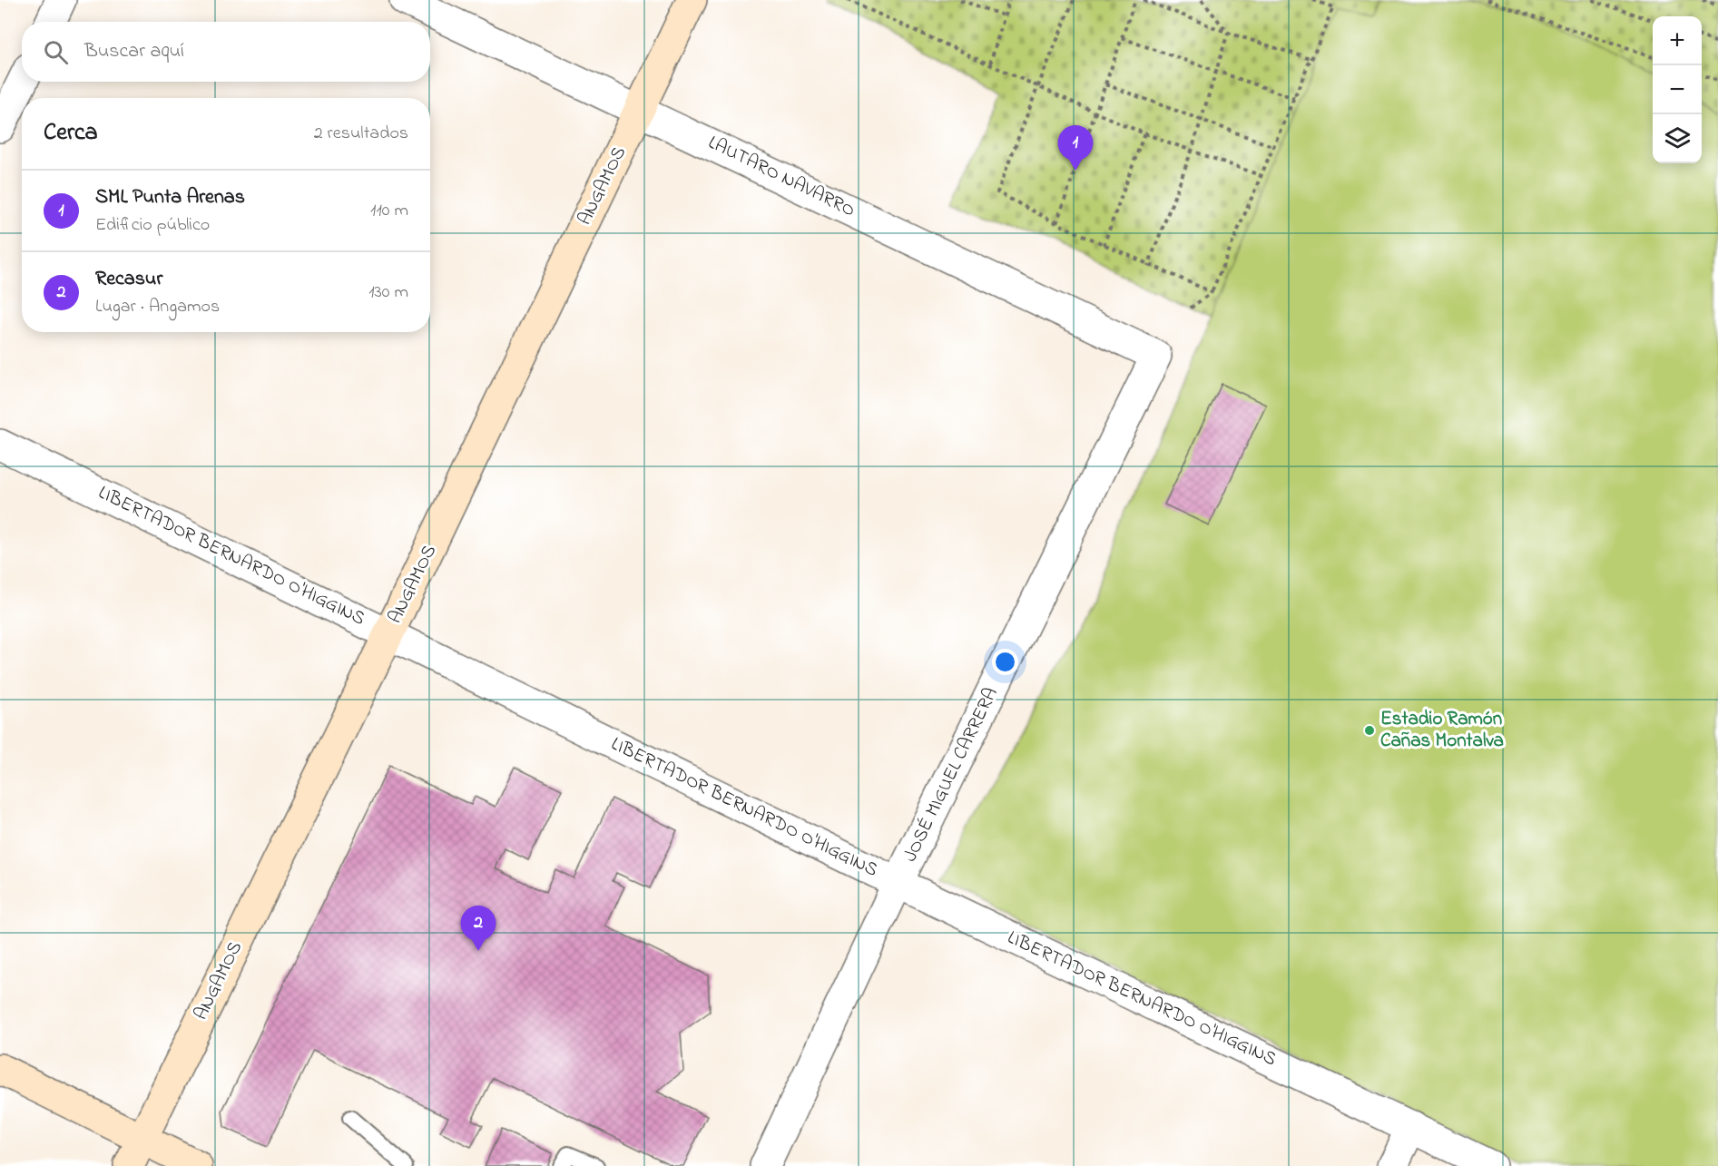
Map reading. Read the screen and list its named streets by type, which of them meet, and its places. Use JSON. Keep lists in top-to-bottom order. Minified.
{"streets":{"street":["LAUTARO NAVARRO","ANGAMOS","LIBERTADOR BERNARDO O'HIGGINS","JOSÉ MIGUEL CARRERA"]},"crossings":[["LAUTARO NAVARRO","ANGAMOS"],["LAUTARO NAVARRO","JOSÉ MIGUEL CARRERA"],["ANGAMOS","LIBERTADOR BERNARDO O'HIGGINS"],["LIBERTADOR BERNARDO O'HIGGINS","JOSÉ MIGUEL CARRERA"]],"places":["Estadio Ramón Cañas Montalva"],"page":{"map_buttons":["+","−"],"search":"Buscar aquí","heading":["Cerca","2 resultados"],"pins":["1","2"],"list":[{"mark":"1","name":"SML Punta Arenas","note":"Edificio público","value":"110 m"},{"mark":"2","name":"Recasur","note":"Lugar · Angamos","value":"130 m"}]}}
